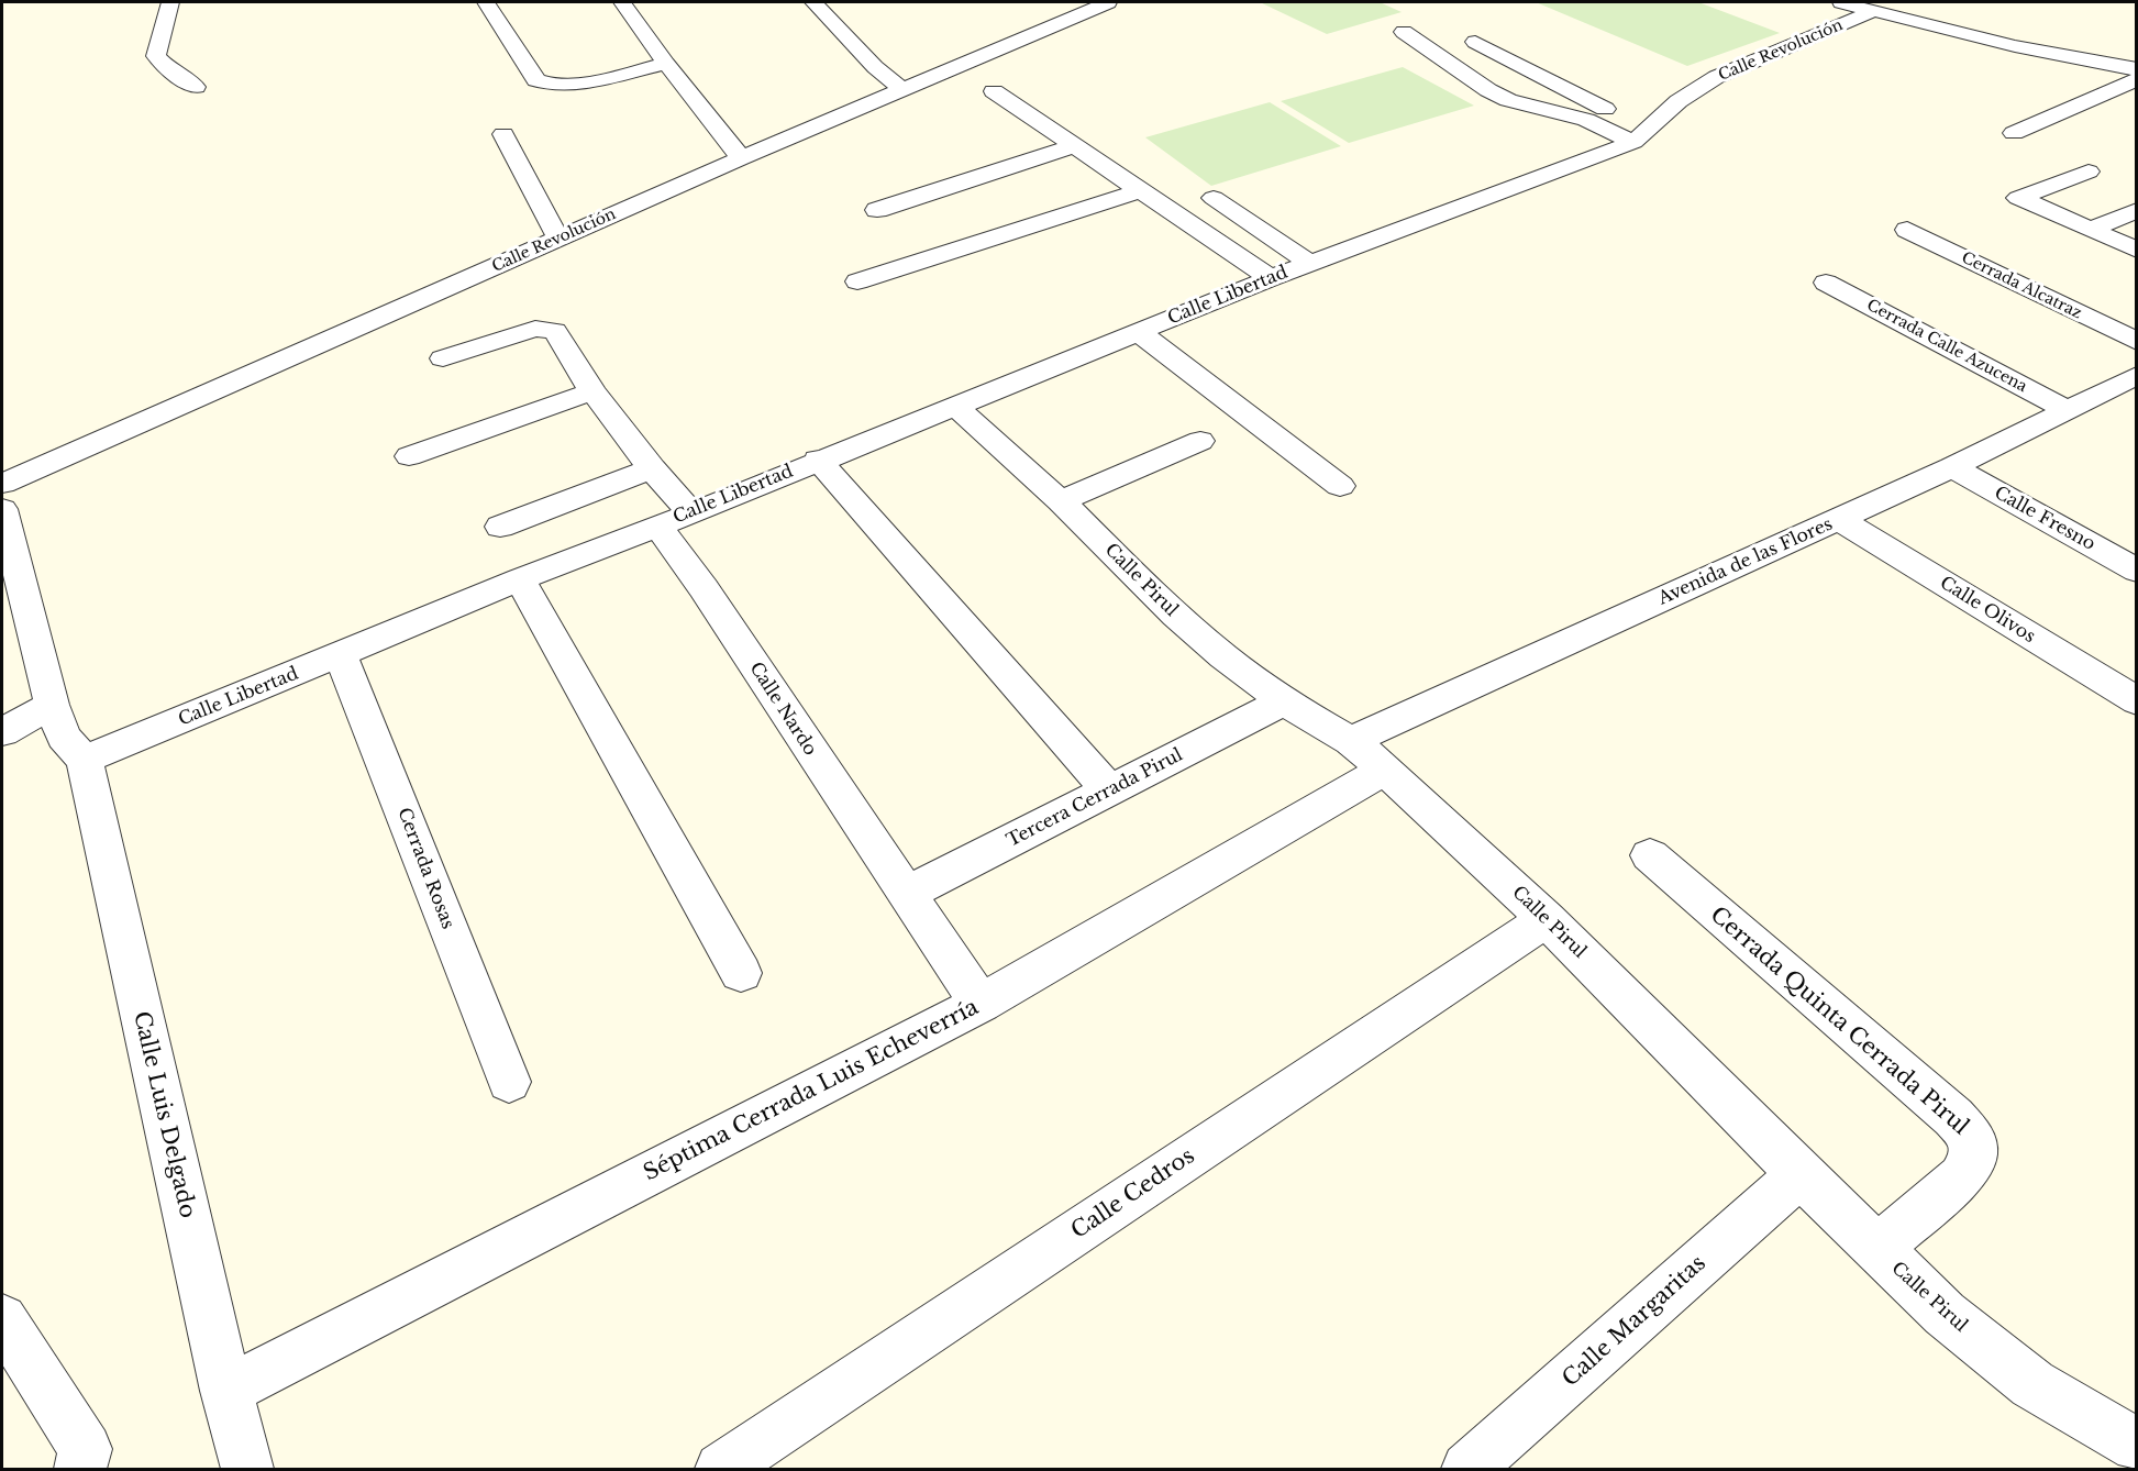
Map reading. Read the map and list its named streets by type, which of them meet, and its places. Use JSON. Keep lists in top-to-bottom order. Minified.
{"streets":{"street":["Calle Revolución","Cerrada Alcatraz","Calle Libertad","Cerrada Calle Azucena","Calle Fresno","Avenida de las Flores","Calle Pirul","Calle Olivos","Calle Nardo","Tercera Cerrada Pirul","Cerrada Rosas","Cerrada Quinta Cerrada Pirul","Séptima Cerrada Luis Echeverría","Calle Luis Delgado","Calle Cedros","Calle Margaritas"]},"crossings":[["Calle Revolución","Calle Libertad"],["Calle Libertad","Calle Pirul"],["Calle Libertad","Calle Nardo"],["Calle Libertad","Cerrada Rosas"],["Calle Libertad","Calle Luis Delgado"],["Cerrada Calle Azucena","Avenida de las Flores"],["Calle Fresno","Avenida de las Flores"],["Avenida de las Flores","Calle Pirul"],["Avenida de las Flores","Calle Olivos"],["Calle Pirul","Tercera Cerrada Pirul"],["Calle Pirul","Cerrada Quinta Cerrada Pirul"],["Calle Pirul","Séptima Cerrada Luis Echeverría"],["Calle Pirul","Calle Cedros"],["Calle Pirul","Calle Margaritas"],["Calle Nardo","Tercera Cerrada Pirul"],["Calle Nardo","Séptima Cerrada Luis Echeverría"],["Séptima Cerrada Luis Echeverría","Calle Luis Delgado"]]}
